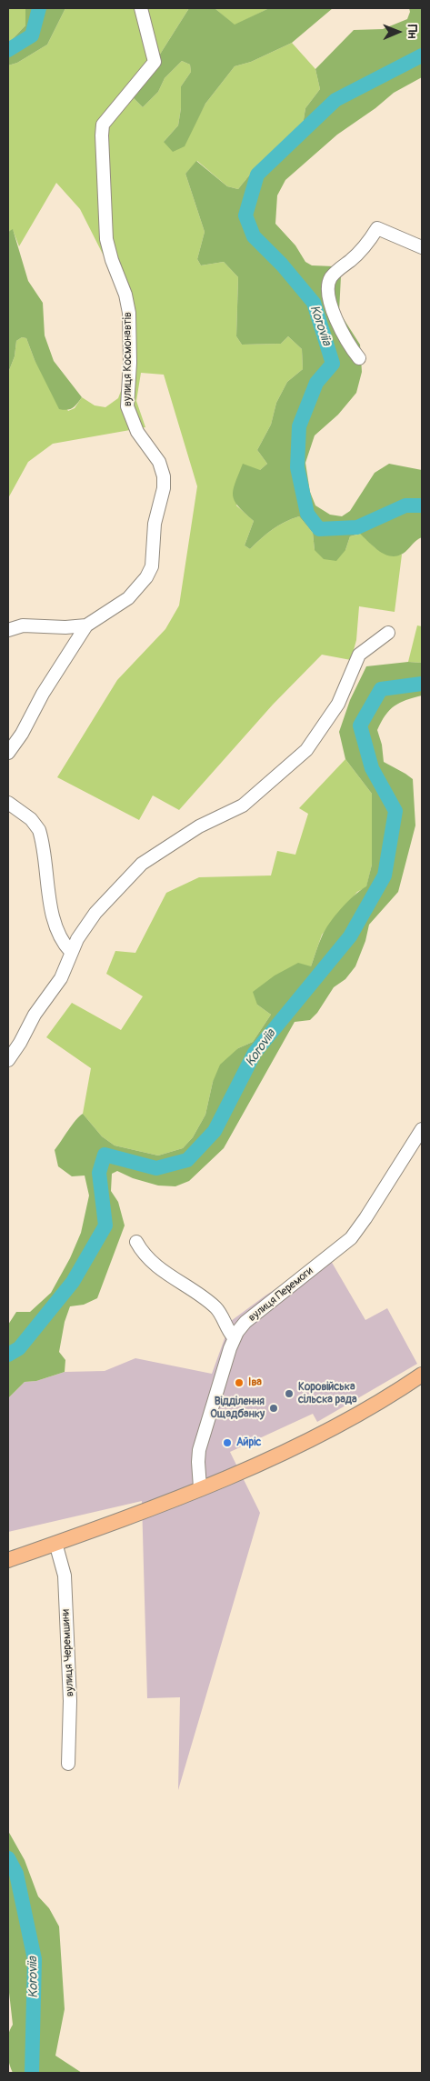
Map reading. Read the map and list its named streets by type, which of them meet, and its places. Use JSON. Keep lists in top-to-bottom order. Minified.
{"streets":{"street":["вулиця Космонавтів","вулиця Перемоги","вулиця Черемшини"]},"water":["Koroviia"],"places":["Іва","Коровійська сільска рада","Відділення Ощадбанку","Айріс"],"north":"right"}
